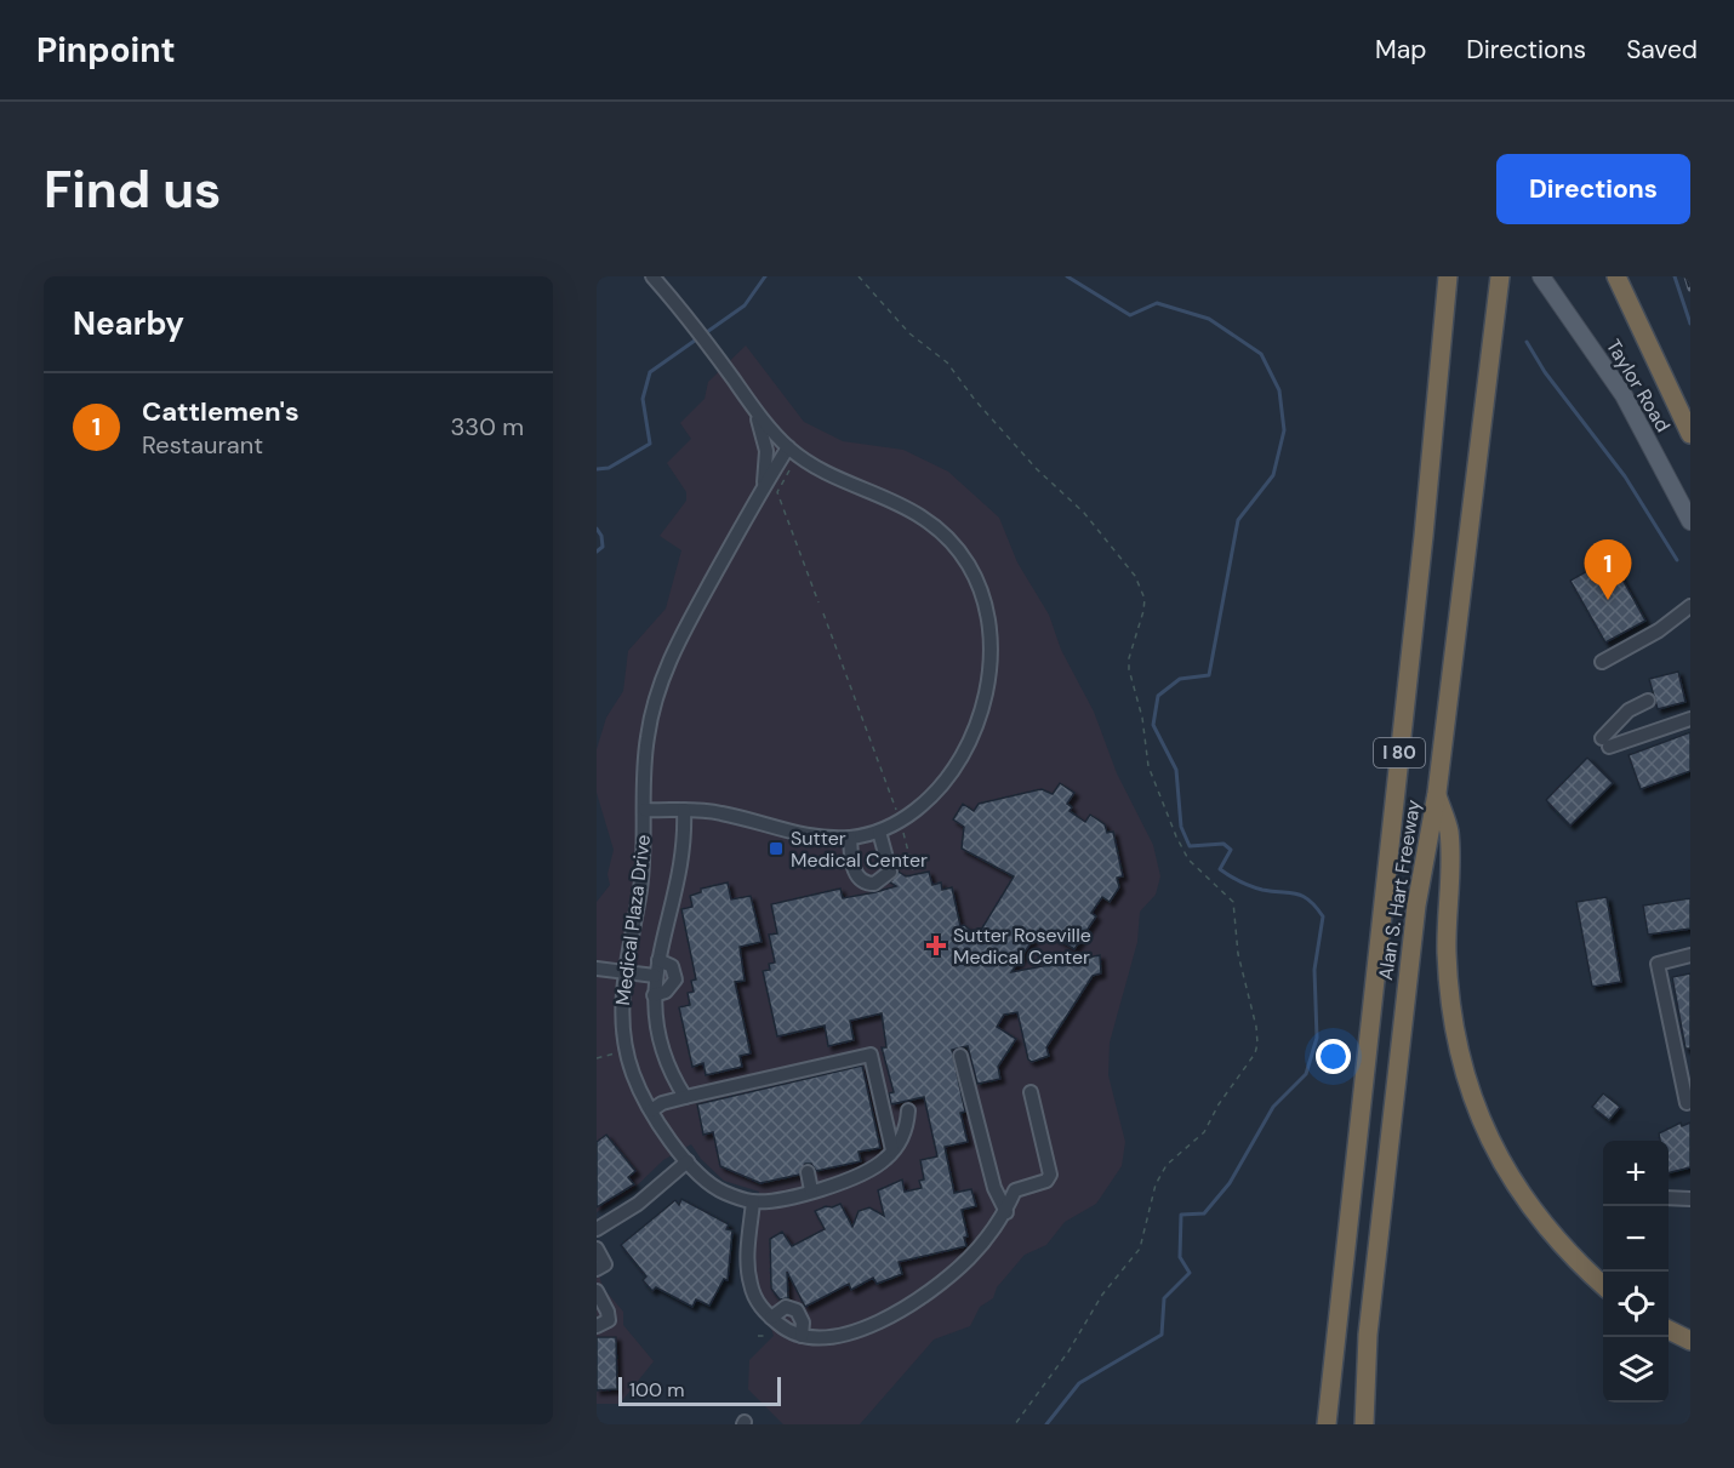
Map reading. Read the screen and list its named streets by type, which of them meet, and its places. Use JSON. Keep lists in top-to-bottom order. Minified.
{"streets":{"highway":["I 80","Alan S. Hart Freeway"],"main road":["Taylor Road"],"street":["Medical Plaza Drive"]},"places":{"transit":["Sutter Medical Center"],"health":["Sutter Roseville Medical Center"]},"scale_bar":"100 m","page":{"header":"Pinpoint","nav":["Map","Directions","Saved"],"buttons":"Directions","title":"Find us","heading":"Nearby","list":[{"mark":"1","name":"Cattlemen's","note":"Restaurant","value":"330 m"}],"pins":"1","map_buttons":["+","−"],"scale":"100 m"}}
